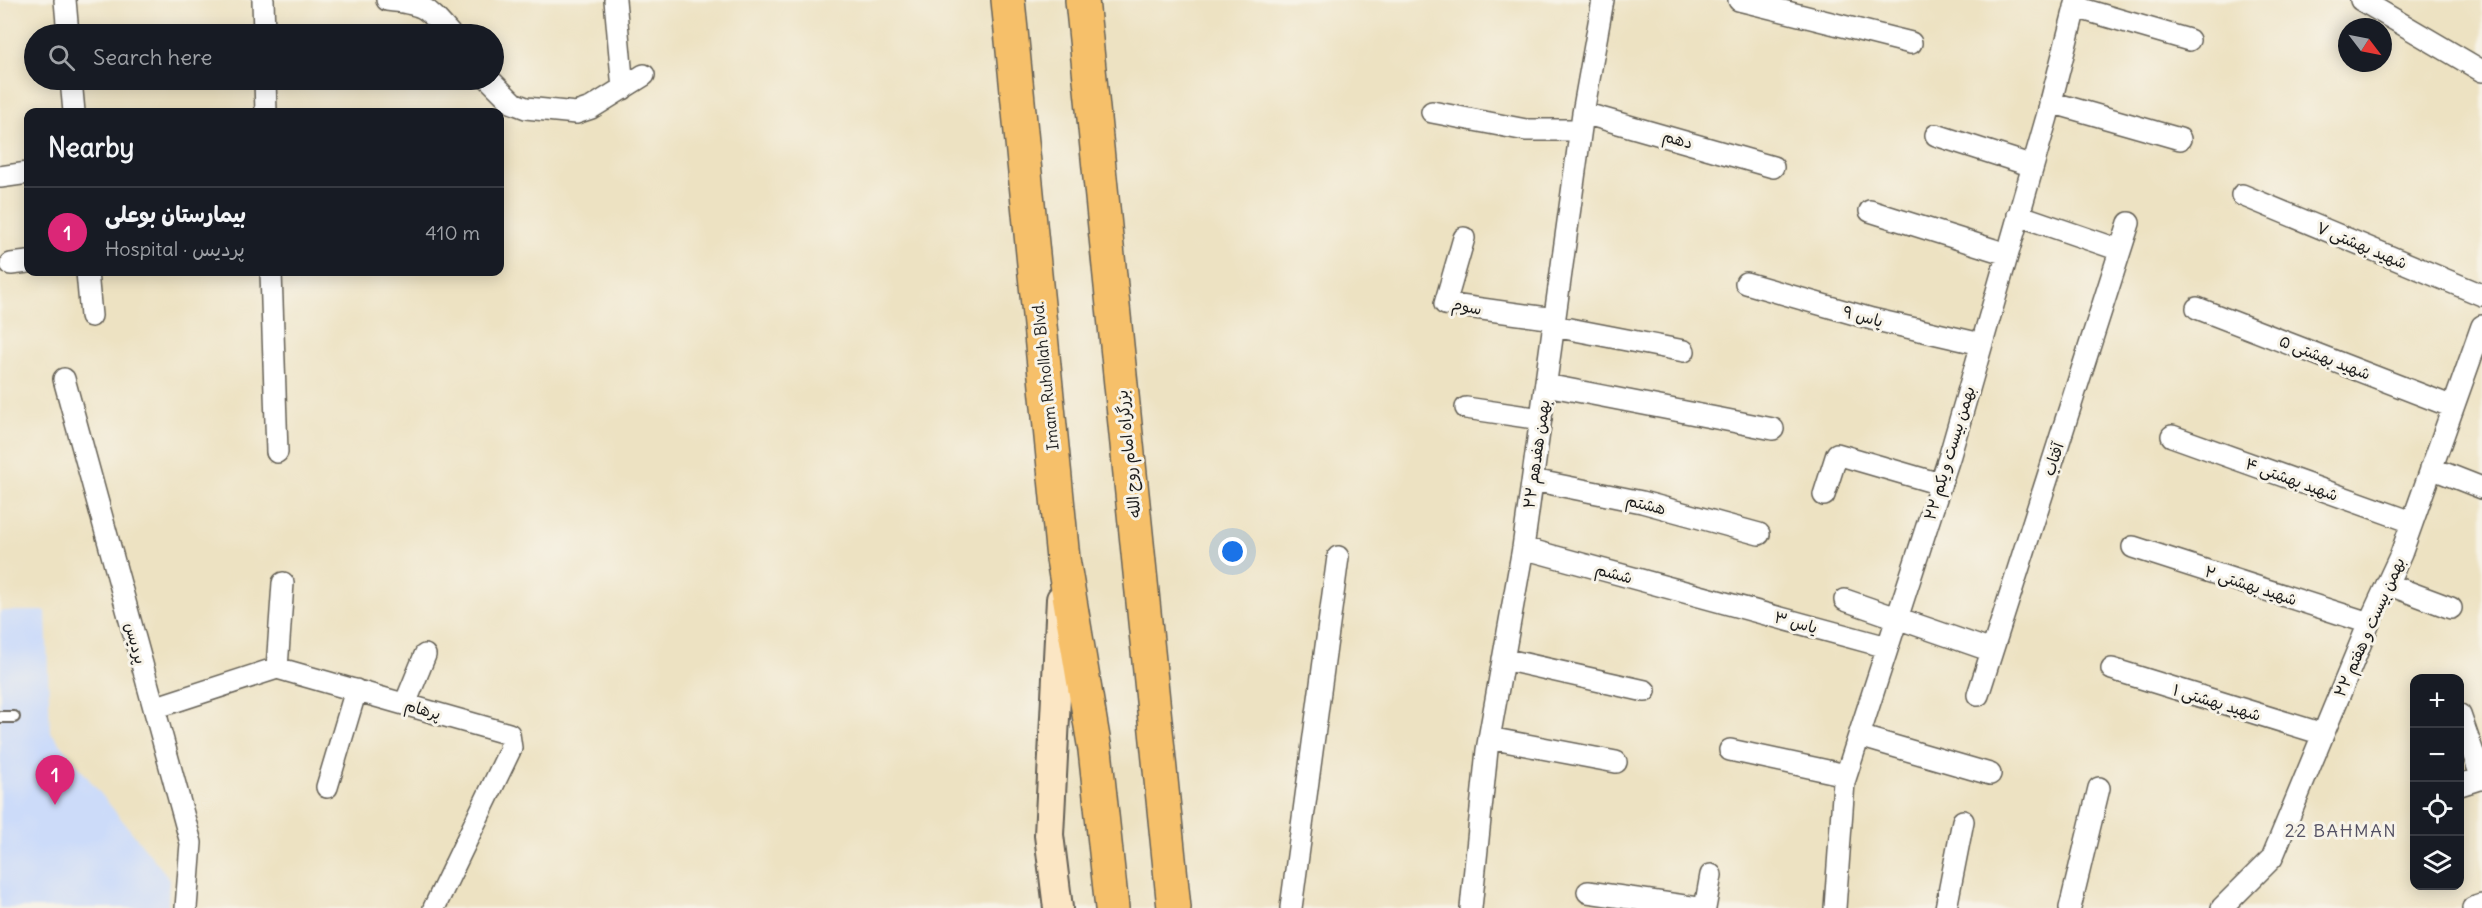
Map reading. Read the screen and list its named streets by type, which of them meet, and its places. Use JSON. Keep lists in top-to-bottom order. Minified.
{"streets":{"highway":["Imam Ruhollah Blvd.","بزرگراه امام روح الله"],"street":["دهم","شهید بهشتی ۷","سوم","یاس ۹","شهید بهشتی ۵","۲۲ بهمن بیست و یکم","۲۲ بهمن هفدهم","آفتاب","شهید بهشتی ۴","هشتم","ششم","شهید بهشتی ۲","یاس ۳","۲۲ بهمن بیست و هفتم","پردیس","شهید بهشتی ۱","پرهام"]},"crossings":[["دهم","۲۲ بهمن هفدهم"],["سوم","۲۲ بهمن هفدهم"],["یاس ۹","۲۲ بهمن بیست و یکم"],["شهید بهشتی ۵","۲۲ بهمن بیست و هفتم"],["۲۲ بهمن بیست و یکم","یاس ۳"],["۲۲ بهمن هفدهم","هشتم"],["۲۲ بهمن هفدهم","ششم"],["شهید بهشتی ۴","۲۲ بهمن بیست و هفتم"],["ششم","یاس ۳"],["شهید بهشتی ۲","۲۲ بهمن بیست و هفتم"],["۲۲ بهمن بیست و هفتم","شهید بهشتی ۱"]],"districts":["22 BAHMAN"],"north":"bottom right","page":{"search":"Search here","heading":"Nearby","list":[{"mark":"1","name":"بیمارستان بوعلی","note":"Hospital · پردیس","value":"410 m"}],"map_buttons":["+","−"],"pins":"1"}}
